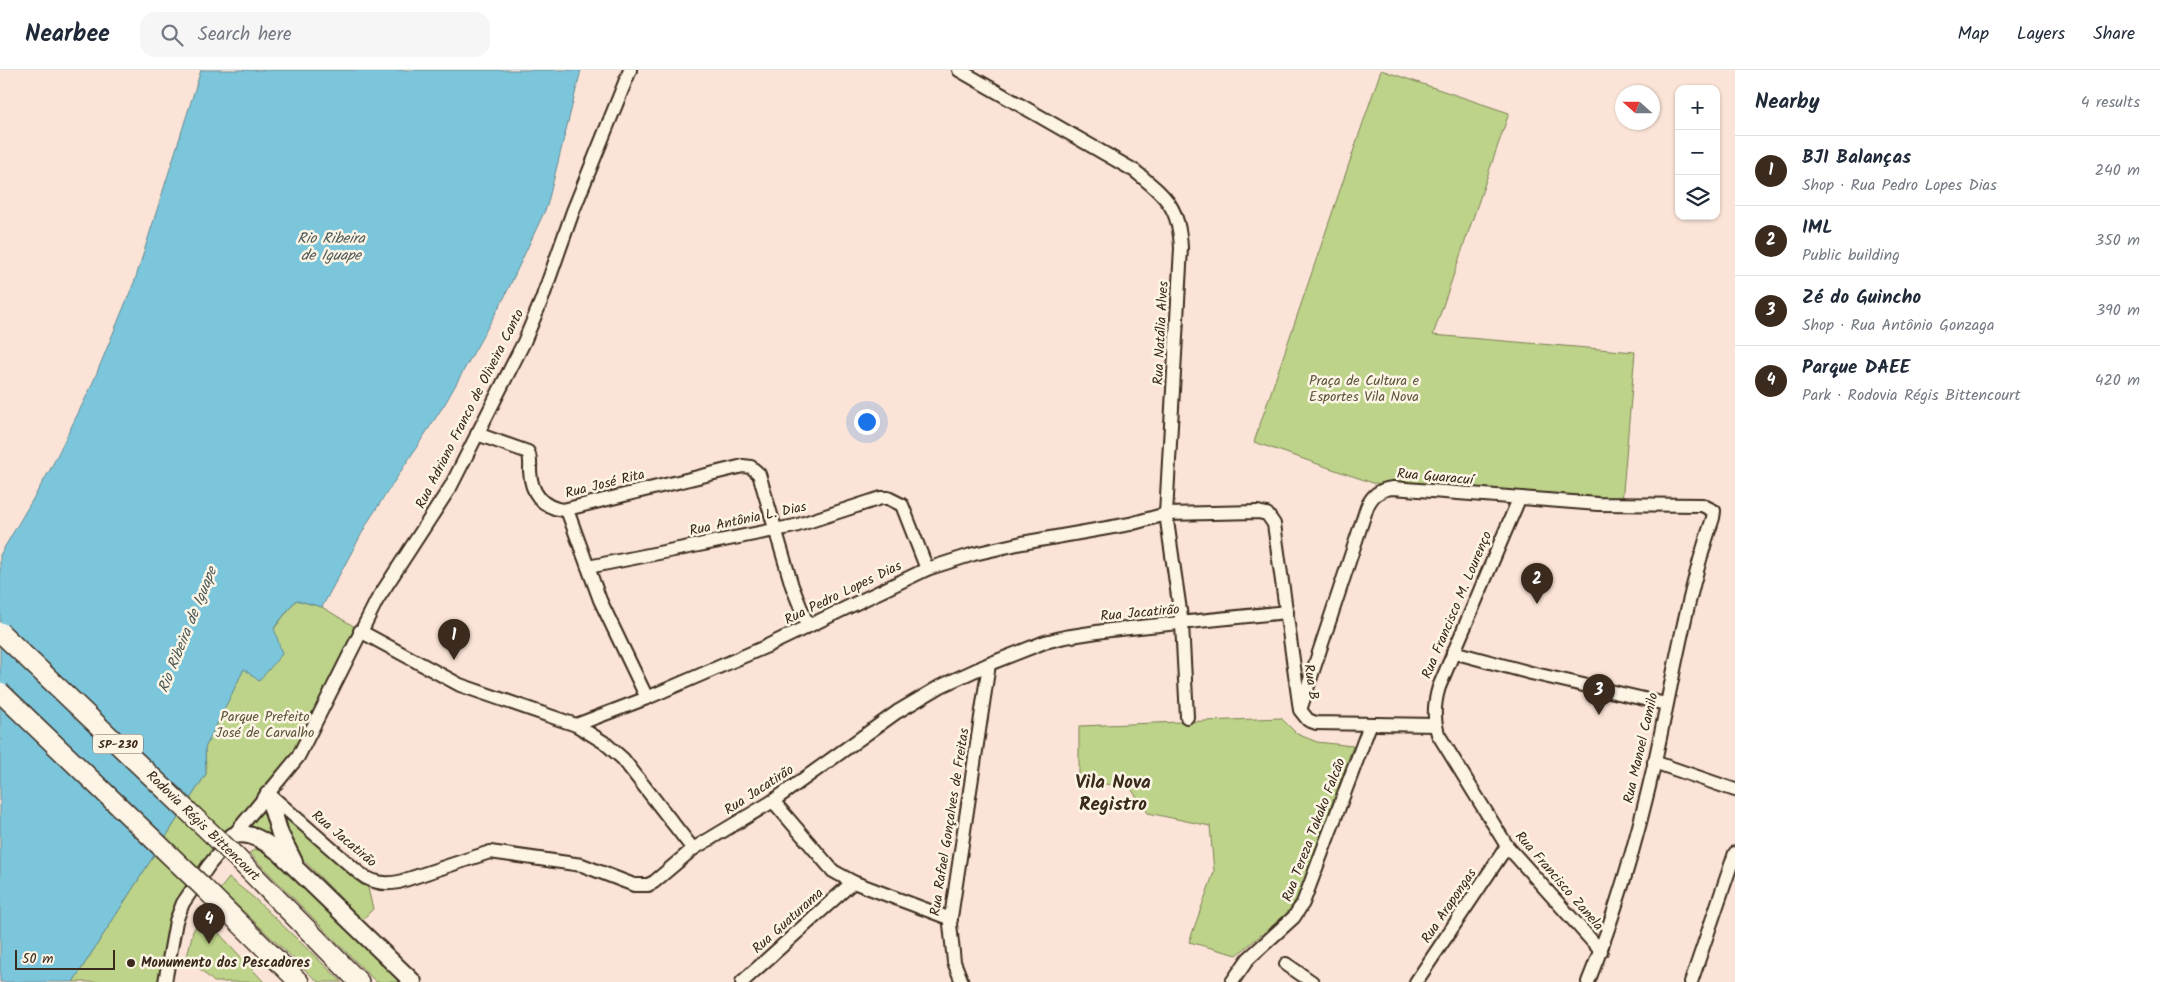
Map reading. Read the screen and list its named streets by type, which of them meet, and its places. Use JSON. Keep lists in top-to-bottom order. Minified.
{"streets":{"highway":["SP-230","Rodovia Régis Bittencourt"],"street":["Rua Natália Alves","Rua Adriano Franco de Oliveira Canto","Rua Guaracuí","Rua José Rita","Rua Antônia L. Dias","Rua Pedro Lopes Dias","Rua Francisco M. Lourenço","Rua Jacatirão","Rua B","Rua Manoel Camilo","Rua Rafael Gonçalves de Freitas","Rua Tereza Takako Falcão","Rua Francisco Zanela","Rua Arapongas","Rua Guaturama"]},"crossings":[["Rua Natália Alves","Rua Pedro Lopes Dias"],["Rua Natália Alves","Rua Jacatirão"],["Rua Adriano Franco de Oliveira Canto","Rua José Rita"],["Rua Adriano Franco de Oliveira Canto","Rua Jacatirão"],["Rua Guaracuí","Rua Francisco M. Lourenço"],["Rua Guaracuí","Rua B"],["Rua Guaracuí","Rua Manoel Camilo"],["Rua José Rita","Rua Antônia L. Dias"],["Rua Antônia L. Dias","Rua Pedro Lopes Dias"],["Rua Pedro Lopes Dias","Rua Jacatirão"],["Rua Pedro Lopes Dias","Rua B"],["Rua Francisco M. Lourenço","Rua B"],["Rua Francisco M. Lourenço","Rua Francisco Zanela"],["Rua Jacatirão","Rua B"],["Rua Jacatirão","Rua Rafael Gonçalves de Freitas"],["Rua B","Rua Tereza Takako Falcão"],["Rua B","Rua Francisco Zanela"],["Rua Manoel Camilo","Rua Francisco Zanela"],["Rua Francisco Zanela","Rua Arapongas"]],"districts":["Vila Nova Registro"],"water":["Rio Ribeira de Iguape"],"parks":["Praça de Cultura e Esportes Vila Nova","Parque Prefeito José de Carvalho"],"places":["Monumento dos Pescadores"],"scale_bar":"50 m","north":"left","page":{"header":"Nearbee","search":"Search here","nav":["Map","Layers","Share"],"heading":["Nearby","4 results"],"map_buttons":["+","−"],"list":[{"mark":"1","name":"BJI Balanças","note":"Shop · Rua Pedro Lopes Dias","value":"240 m"},{"mark":"2","name":"IML","note":"Public building","value":"350 m"},{"mark":"3","name":"Zé do Guincho","note":"Shop · Rua Antônio Gonzaga","value":"390 m"},{"mark":"4","name":"Parque DAEE","note":"Park · Rodovia Régis Bittencourt","value":"420 m"}],"pins":["2","1","3","4"],"scale":"50 m"}}
